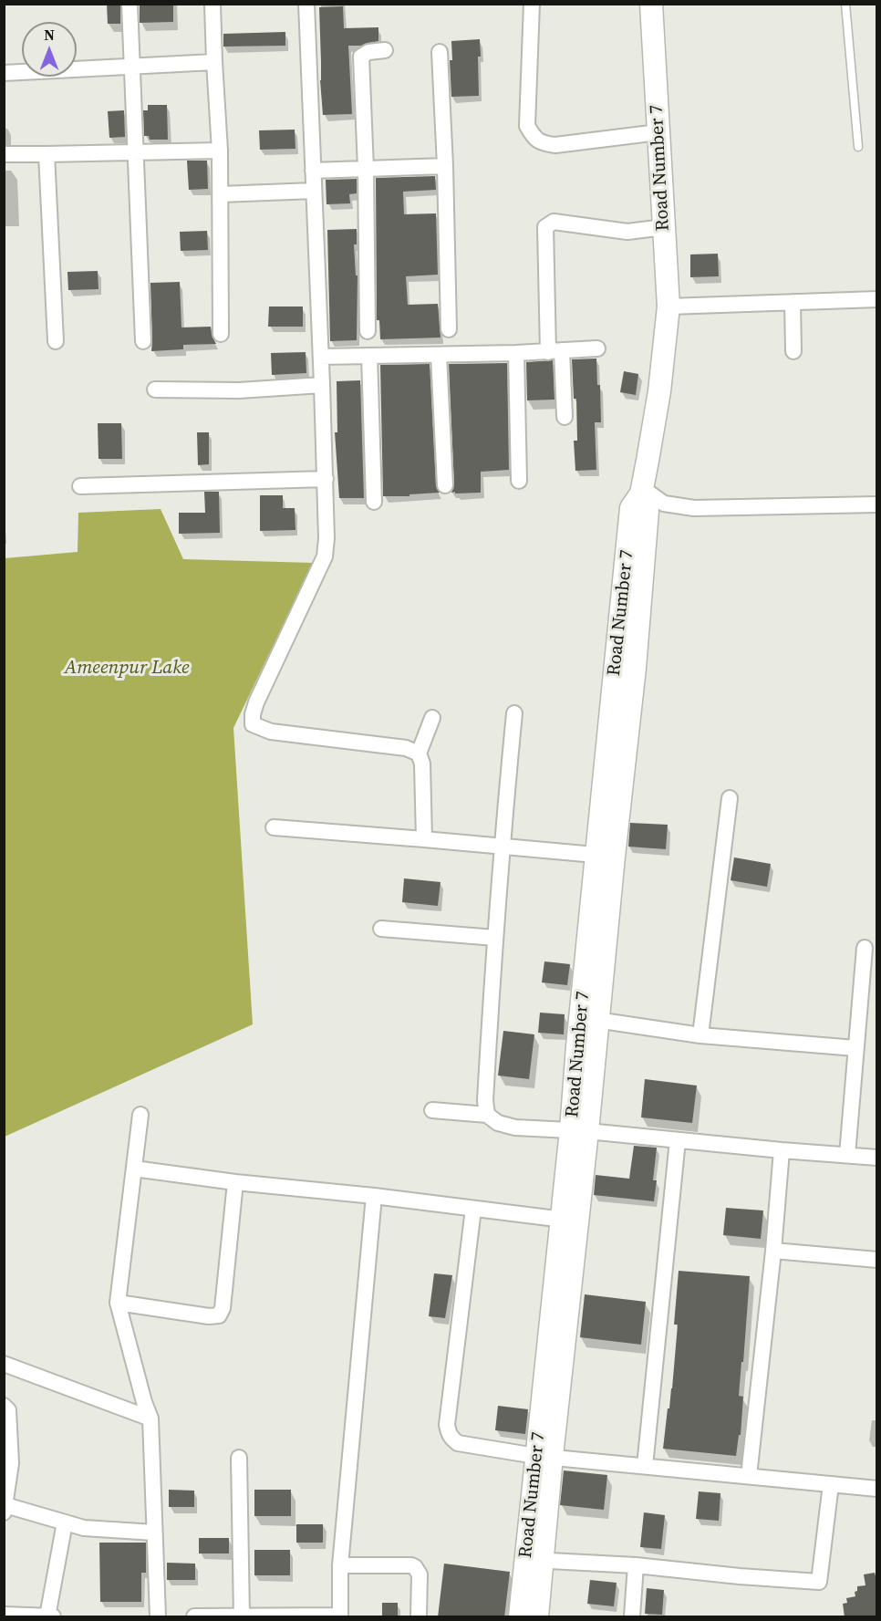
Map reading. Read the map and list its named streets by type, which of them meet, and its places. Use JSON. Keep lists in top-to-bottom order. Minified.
{"streets":{"street":["Road Number 7"]},"water":["Ameenpur Lake"],"north":"top"}
